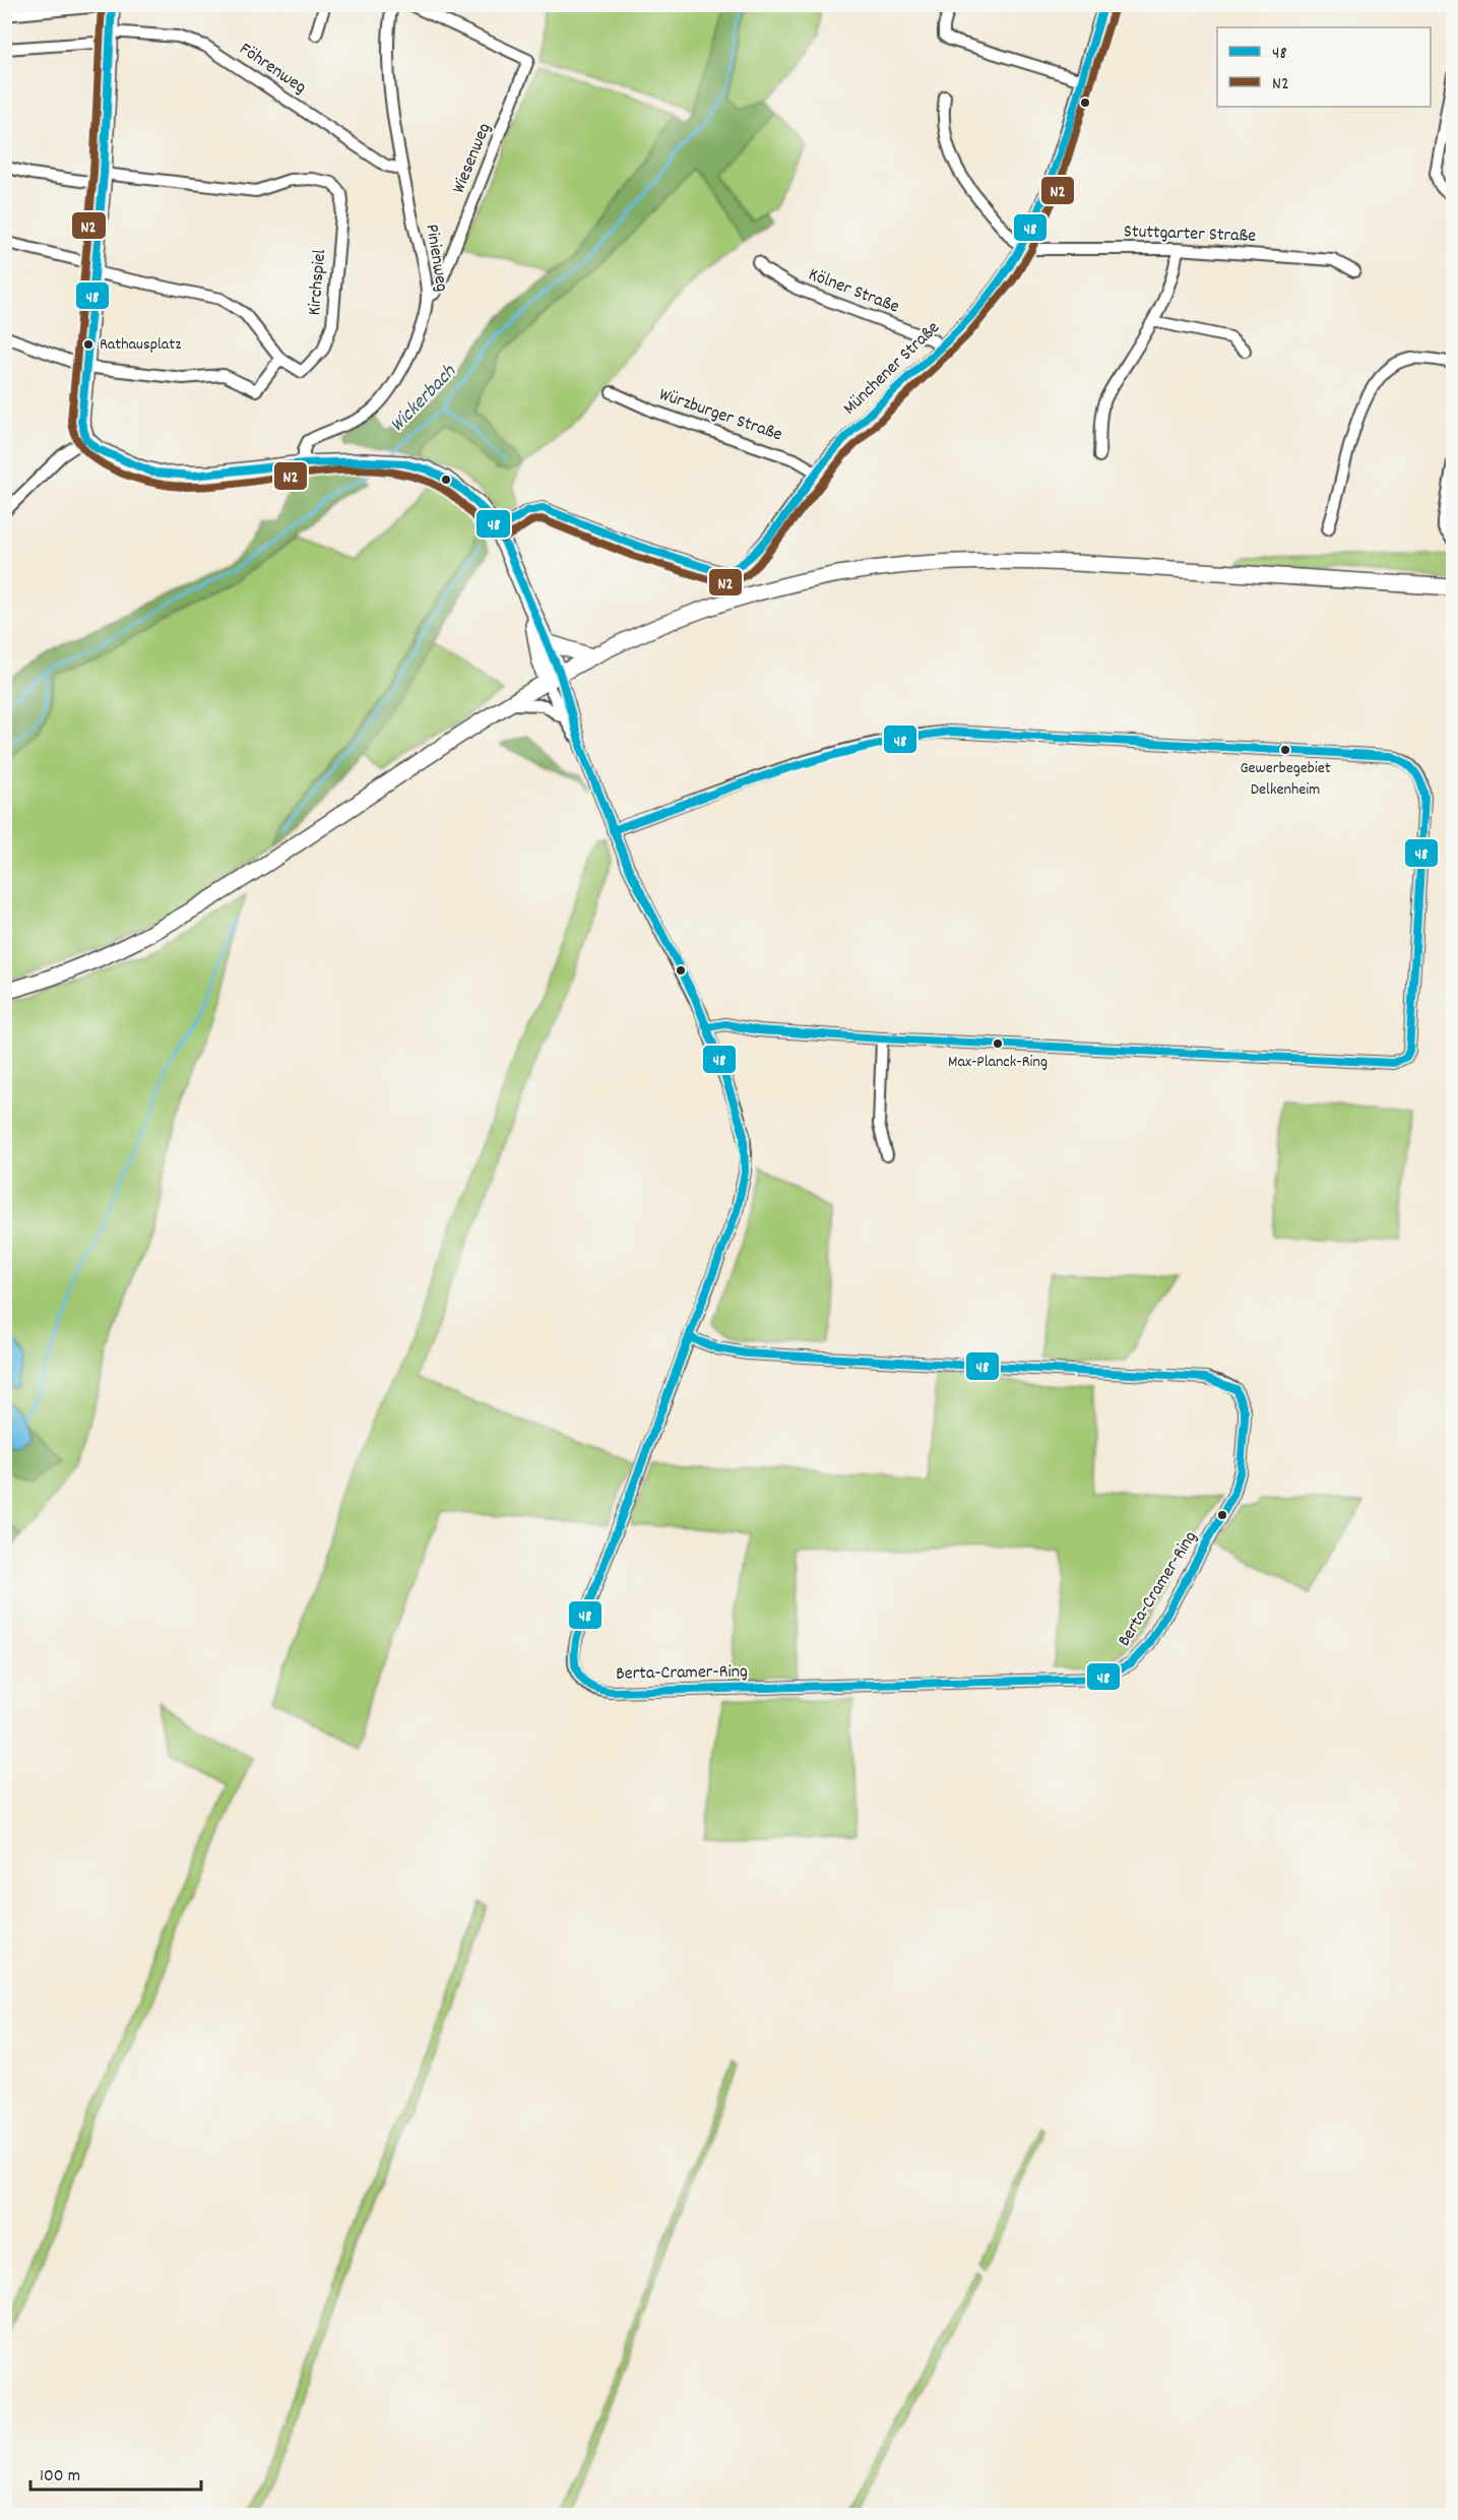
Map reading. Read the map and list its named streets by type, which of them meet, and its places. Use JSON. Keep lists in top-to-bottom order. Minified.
{"streets":{"street":["Föhrenweg","Wiesenweg","Stuttgarter Straße","Pinienweg","Kirchspiel","Kölner Straße","Münchener Straße","Würzburger Straße","Berta-Cramer-Ring"]},"crossings":[["Föhrenweg","Pinienweg"],["Wiesenweg","Pinienweg"],["Stuttgarter Straße","Münchener Straße"],["Kölner Straße","Münchener Straße"],["Münchener Straße","Würzburger Straße"]],"water":["Wickerbach"],"places":["Rathausplatz","Gewerbegebiet Delkenheim","Max-Planck-Ring"],"lines":["transit line 48","transit line N2"],"legend":["48","N2"],"scale_bar":"100 m"}
